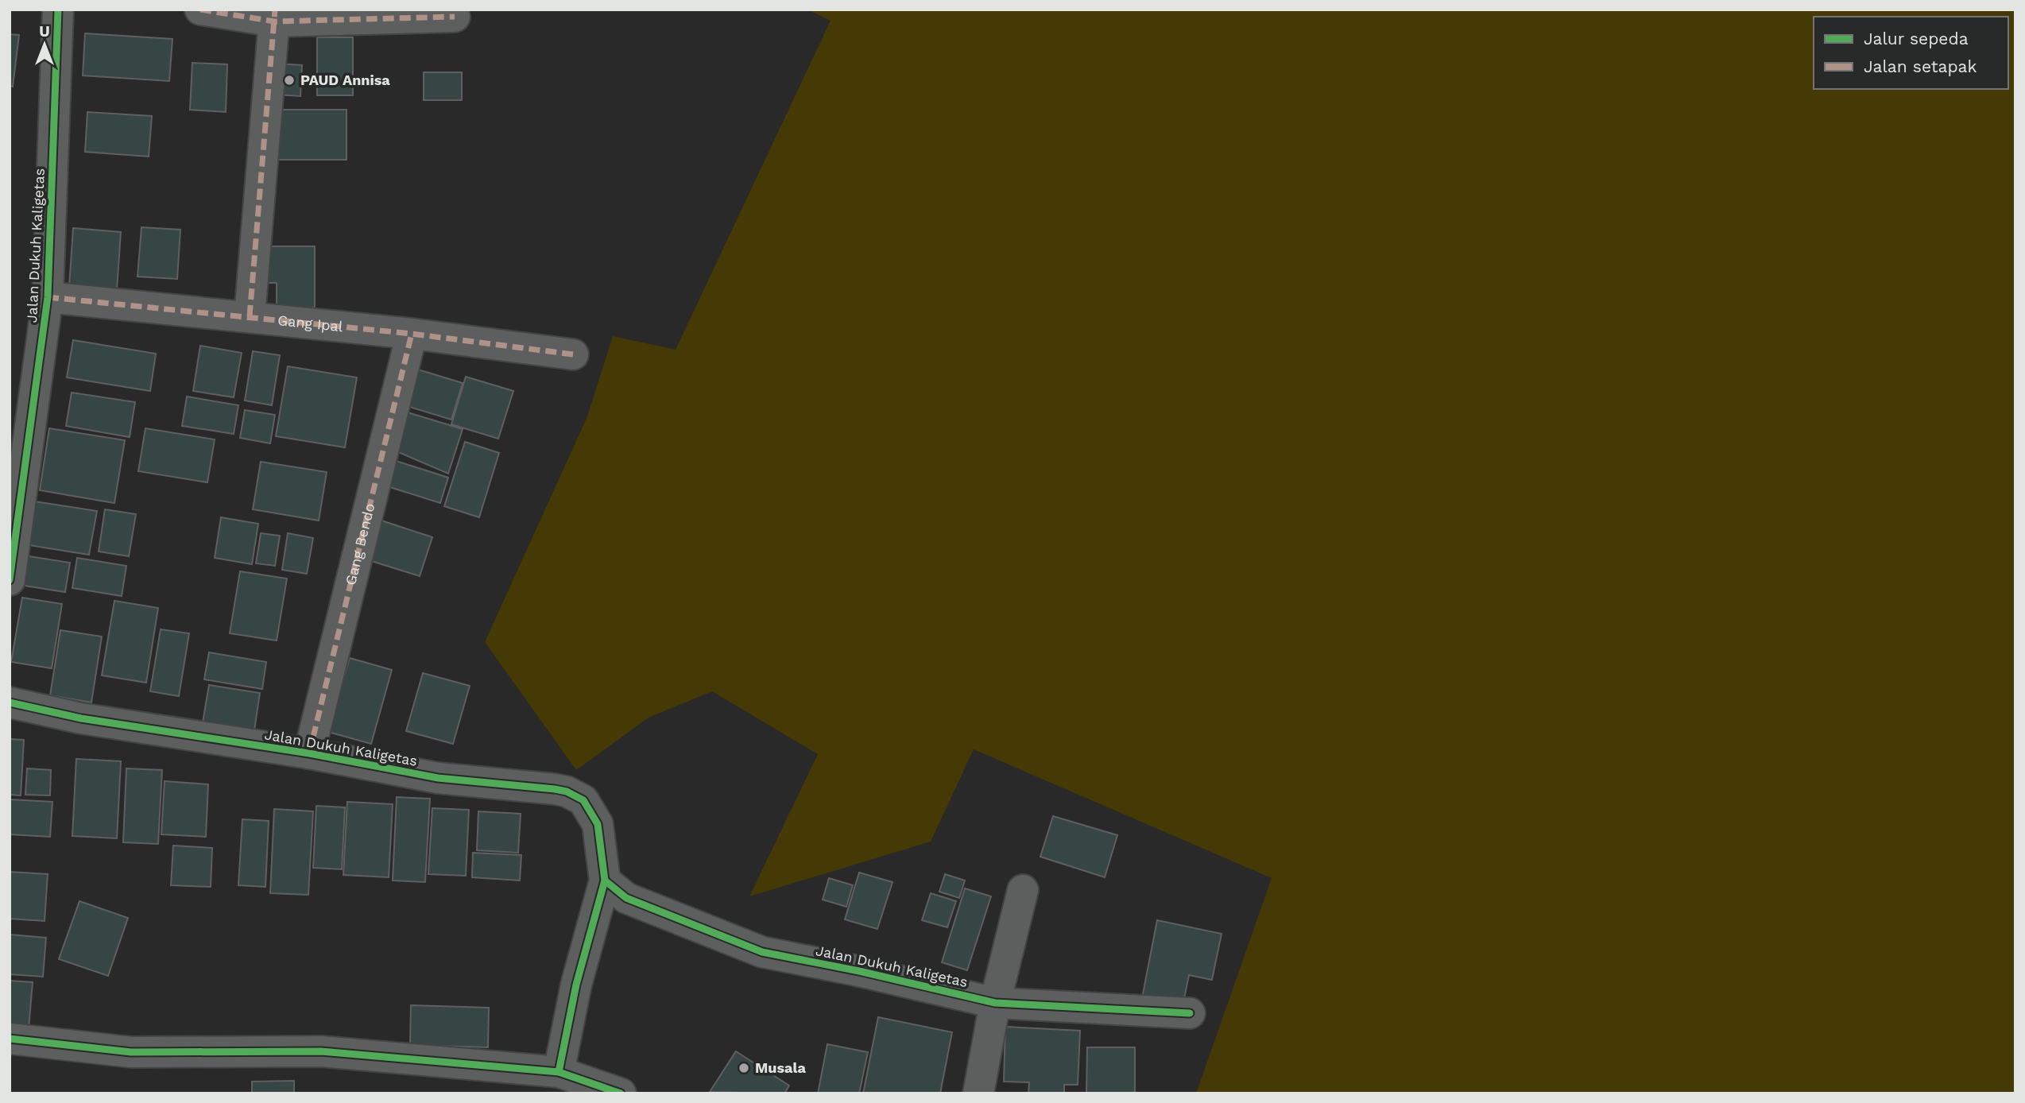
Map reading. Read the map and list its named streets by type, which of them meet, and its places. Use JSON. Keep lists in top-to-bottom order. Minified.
{"streets":{"street":["Jalan Dukuh Kaligetas","Gang Ipal","Gang Bendo"]},"crossings":[["Jalan Dukuh Kaligetas","Gang Ipal"],["Jalan Dukuh Kaligetas","Gang Bendo"],["Gang Ipal","Gang Bendo"]],"places":["PAUD Annisa","Musala"],"legend":["Jalur sepeda","Jalan setapak"],"north":"top"}
